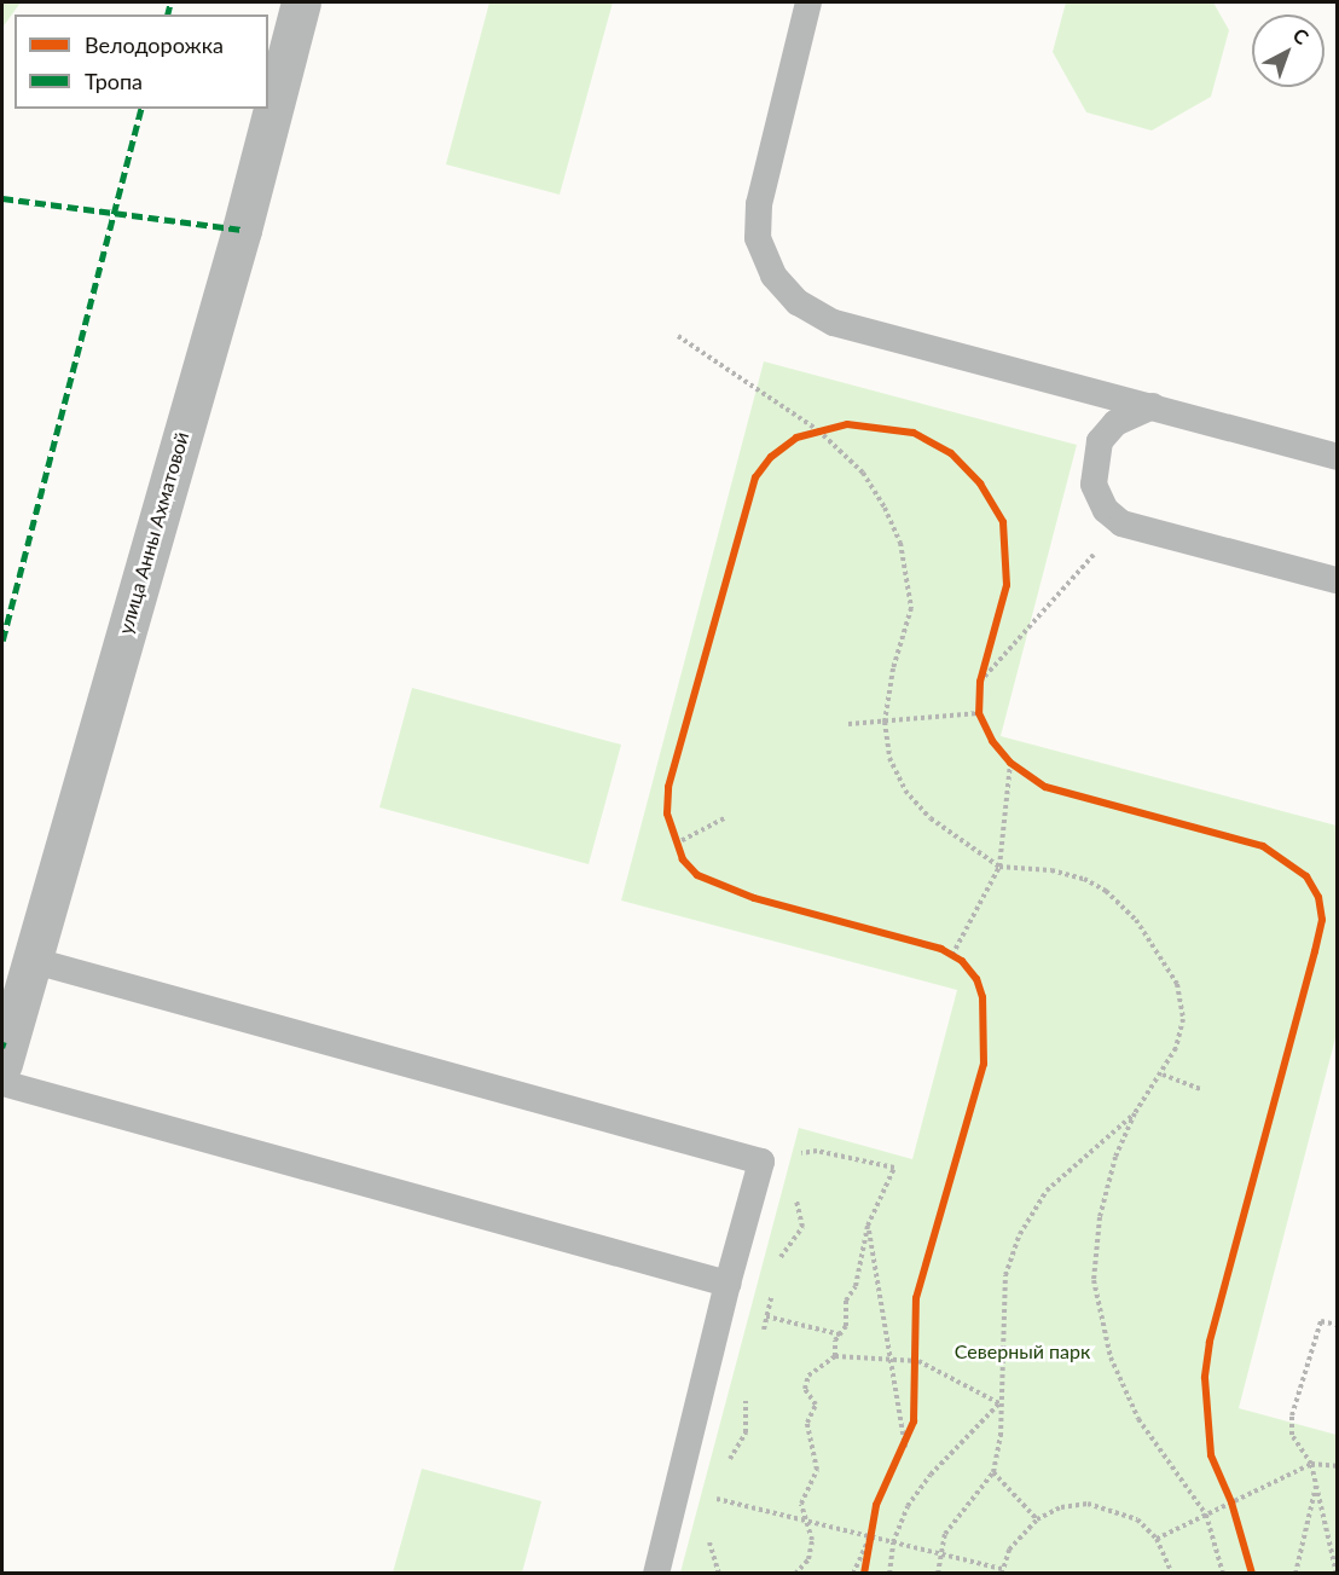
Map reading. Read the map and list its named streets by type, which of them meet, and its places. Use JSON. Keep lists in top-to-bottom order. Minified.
{"streets":{"street":["улица Анны Ахматовой"]},"parks":["Северный парк"],"legend":["Велодорожка","Тропа"],"north":"top right"}
